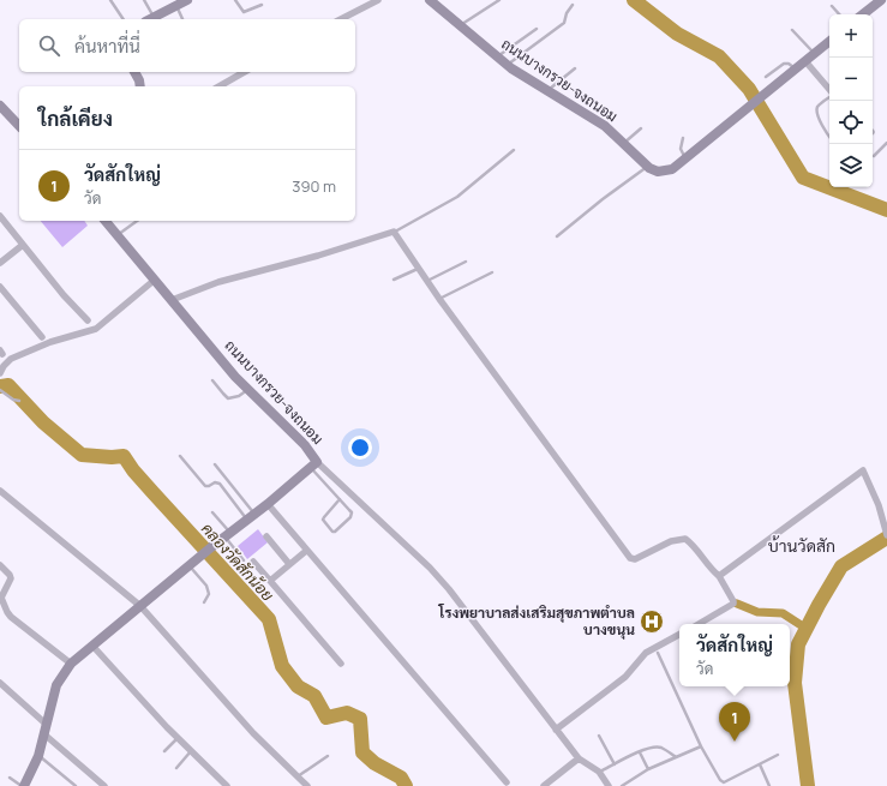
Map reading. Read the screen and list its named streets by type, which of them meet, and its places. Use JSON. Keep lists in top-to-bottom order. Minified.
{"streets":{"street":["ถนนบางกรวย-จงถนอม"]},"districts":["บ้านวัดสัก"],"water":["คลองวัดสักน้อย"],"places":{"hospital":["โรงพยาบาลส่งเสริมสุขภาพตำบล บางขนุน"]},"page":{"map_buttons":["+","−"],"search":"ค้นหาที่นี่","heading":"ใกล้เคียง","list":[{"mark":"1","name":"วัดสักใหญ่","note":"วัด","value":"390 m"}],"popup":["วัดสักใหญ่","วัด"],"pins":"1"}}
